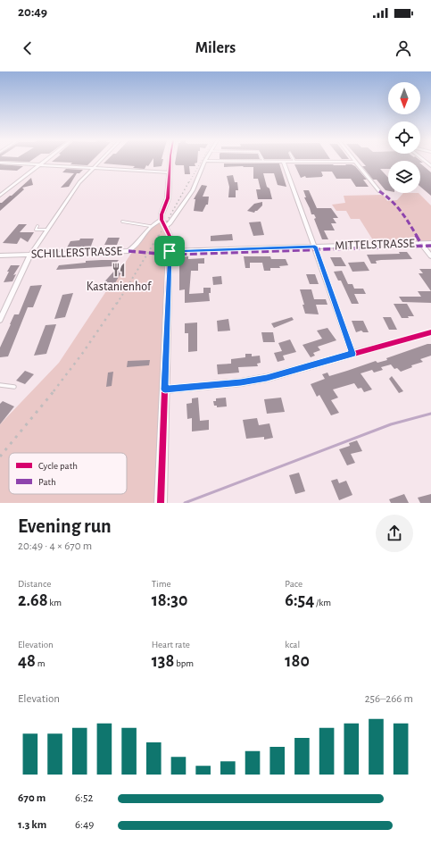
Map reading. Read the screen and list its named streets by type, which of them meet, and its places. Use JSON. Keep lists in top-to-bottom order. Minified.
{"streets":{"street":["MITTELSTRASSE","SCHILLERSTRASSE"]},"places":{"restaurant":["Kastanienhof"]},"legend":["Cycle path","Path"],"north":"bottom","page":{"status":"20:49","header":"Milers","heading":["Evening run","20:49 · 4 × 670 m"],"stats":[["Distance","2.68 km"],["Time","18:30"],["Pace","6:54 /km"],["Elevation","48 m"],["Heart rate","138 bpm"],["kcal","180"]],"chart":["Elevation","256–266 m"],"list":[{"name":"670 m","note":"6:52"},{"name":"1.3 km","note":"6:49"}]}}
